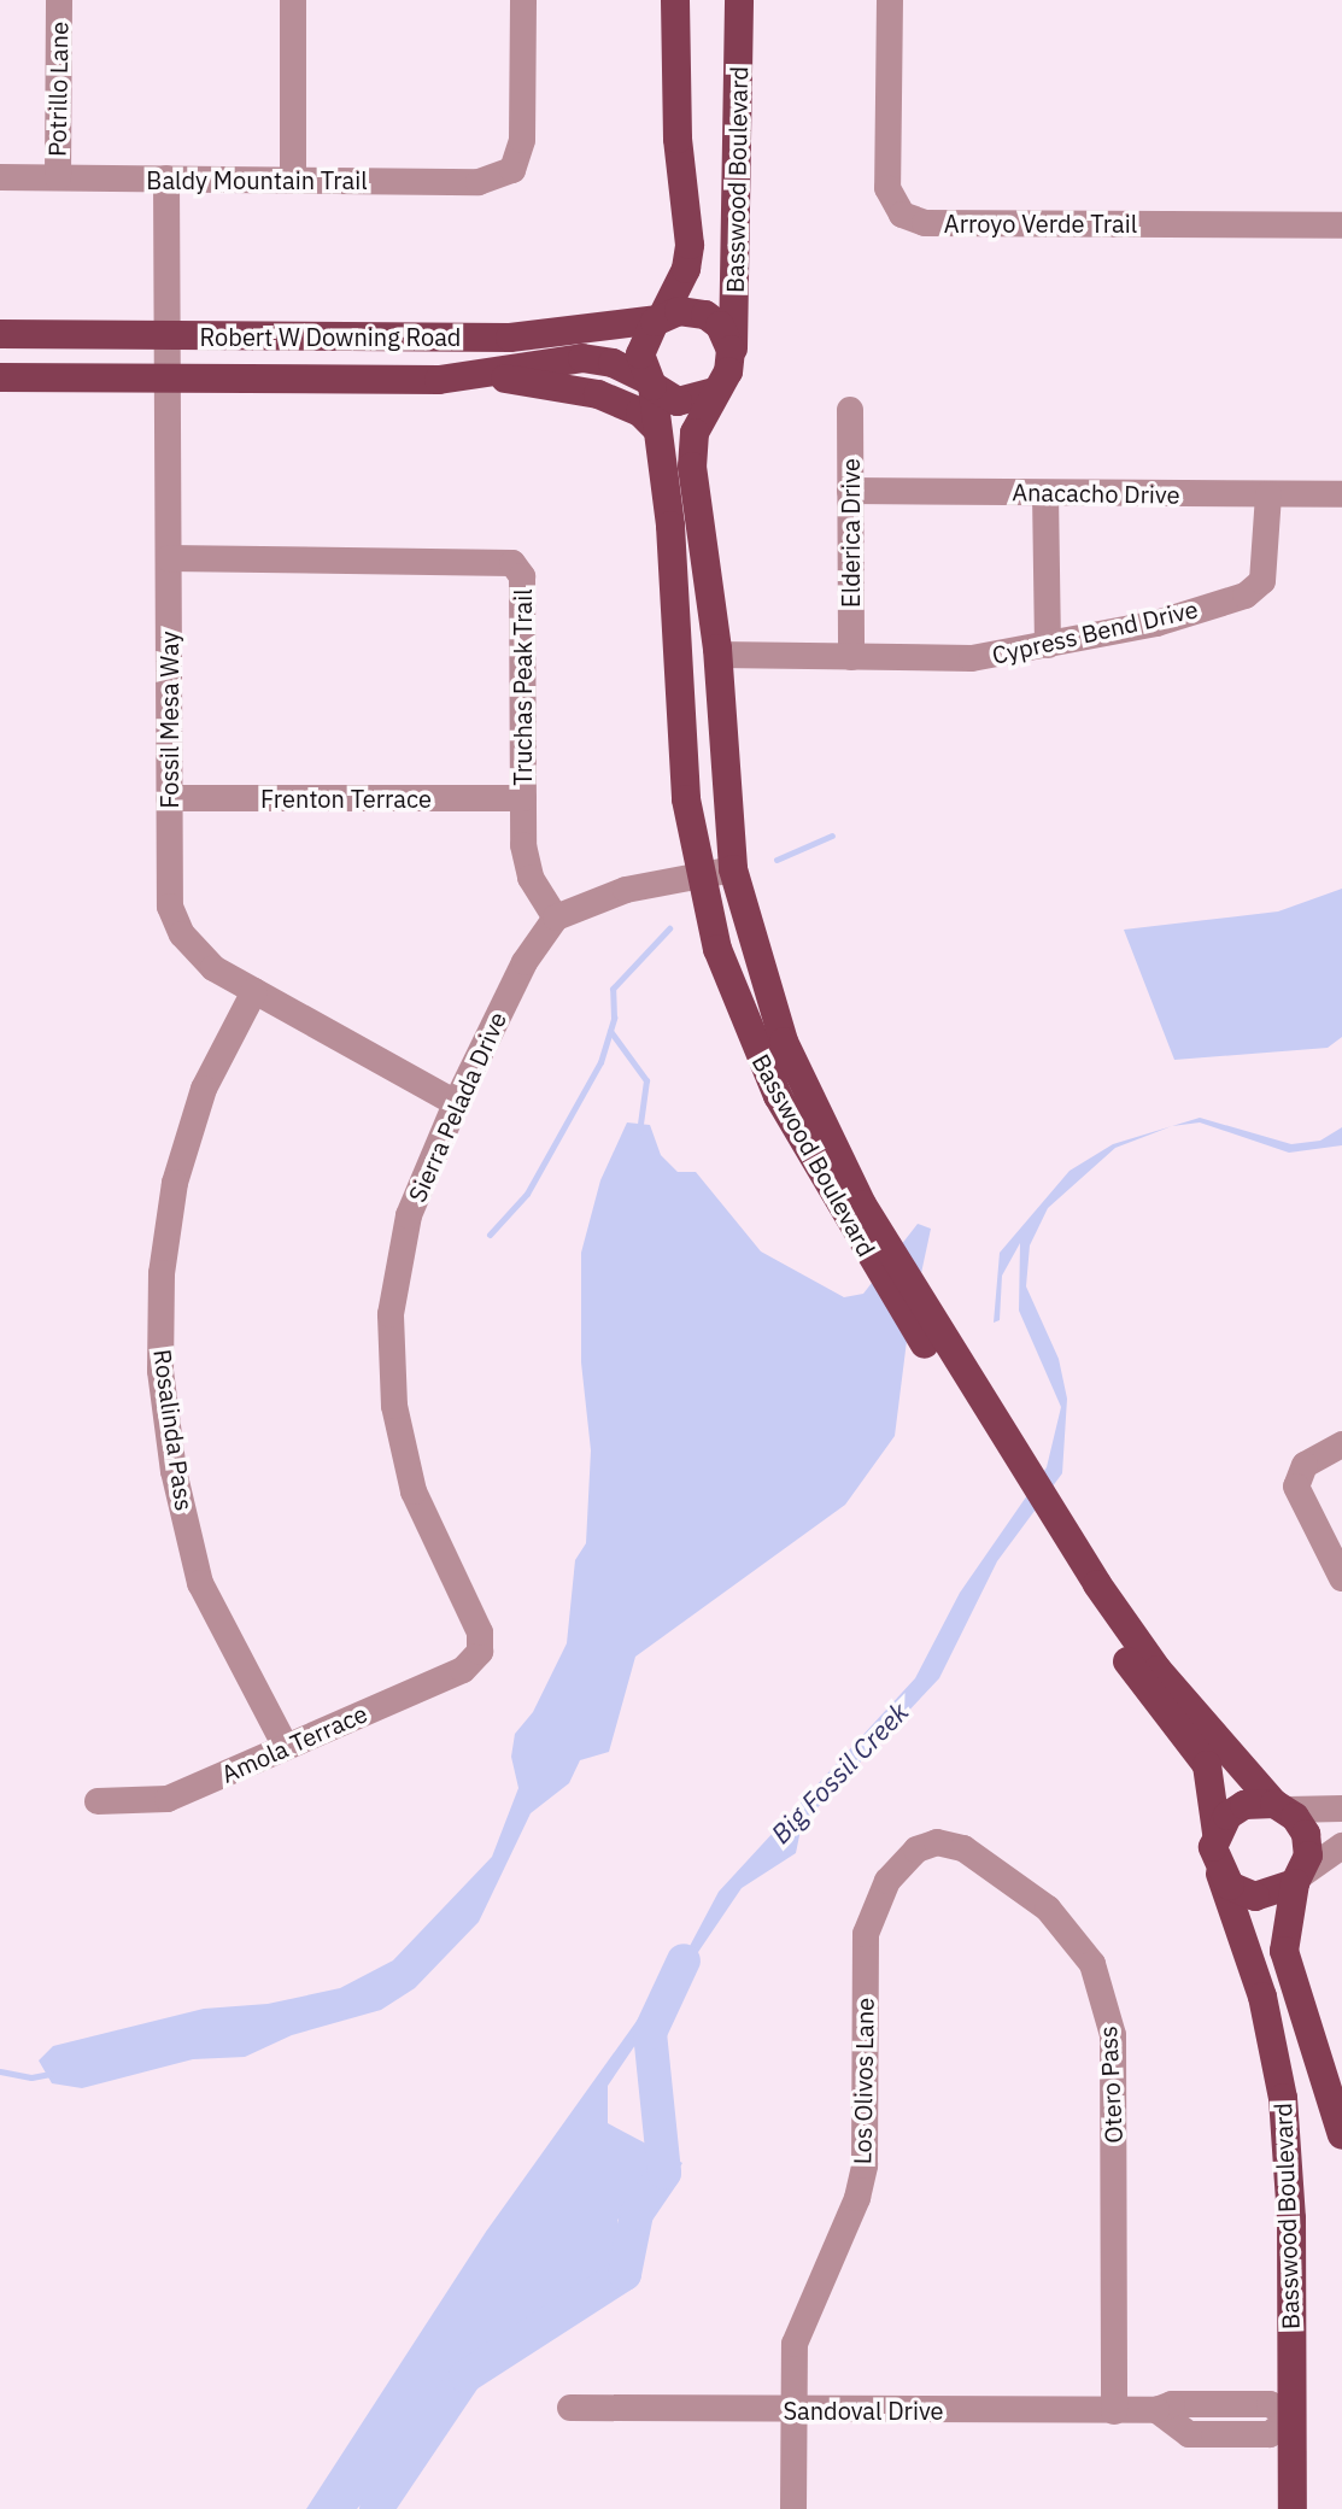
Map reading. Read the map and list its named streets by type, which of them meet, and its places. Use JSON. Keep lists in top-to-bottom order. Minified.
{"streets":{"main road":["Basswood Boulevard","Robert W Downing Road"],"street":["Potrillo Lane","Baldy Mountain Trail","Arroyo Verde Trail","Anacacho Drive","Elderica Drive","Cypress Bend Drive","Truchas Peak Trail","Fossil Mesa Way","Frenton Terrace","Sierra Pelada Drive","Rosalinda Pass","Amola Terrace","Los Olivos Lane","Otero Pass","Sandoval Drive"]},"crossings":[["Potrillo Lane","Baldy Mountain Trail"],["Baldy Mountain Trail","Fossil Mesa Way"],["Basswood Boulevard","Robert W Downing Road"],["Basswood Boulevard","Cypress Bend Drive"],["Basswood Boulevard","Sandoval Drive"],["Robert W Downing Road","Fossil Mesa Way"],["Anacacho Drive","Elderica Drive"],["Anacacho Drive","Cypress Bend Drive"],["Elderica Drive","Cypress Bend Drive"],["Truchas Peak Trail","Fossil Mesa Way"],["Truchas Peak Trail","Frenton Terrace"],["Truchas Peak Trail","Sierra Pelada Drive"],["Fossil Mesa Way","Frenton Terrace"],["Fossil Mesa Way","Sierra Pelada Drive"],["Fossil Mesa Way","Rosalinda Pass"],["Sierra Pelada Drive","Amola Terrace"],["Rosalinda Pass","Amola Terrace"],["Los Olivos Lane","Otero Pass"],["Los Olivos Lane","Sandoval Drive"],["Otero Pass","Sandoval Drive"]],"water":["Big Fossil Creek"]}
